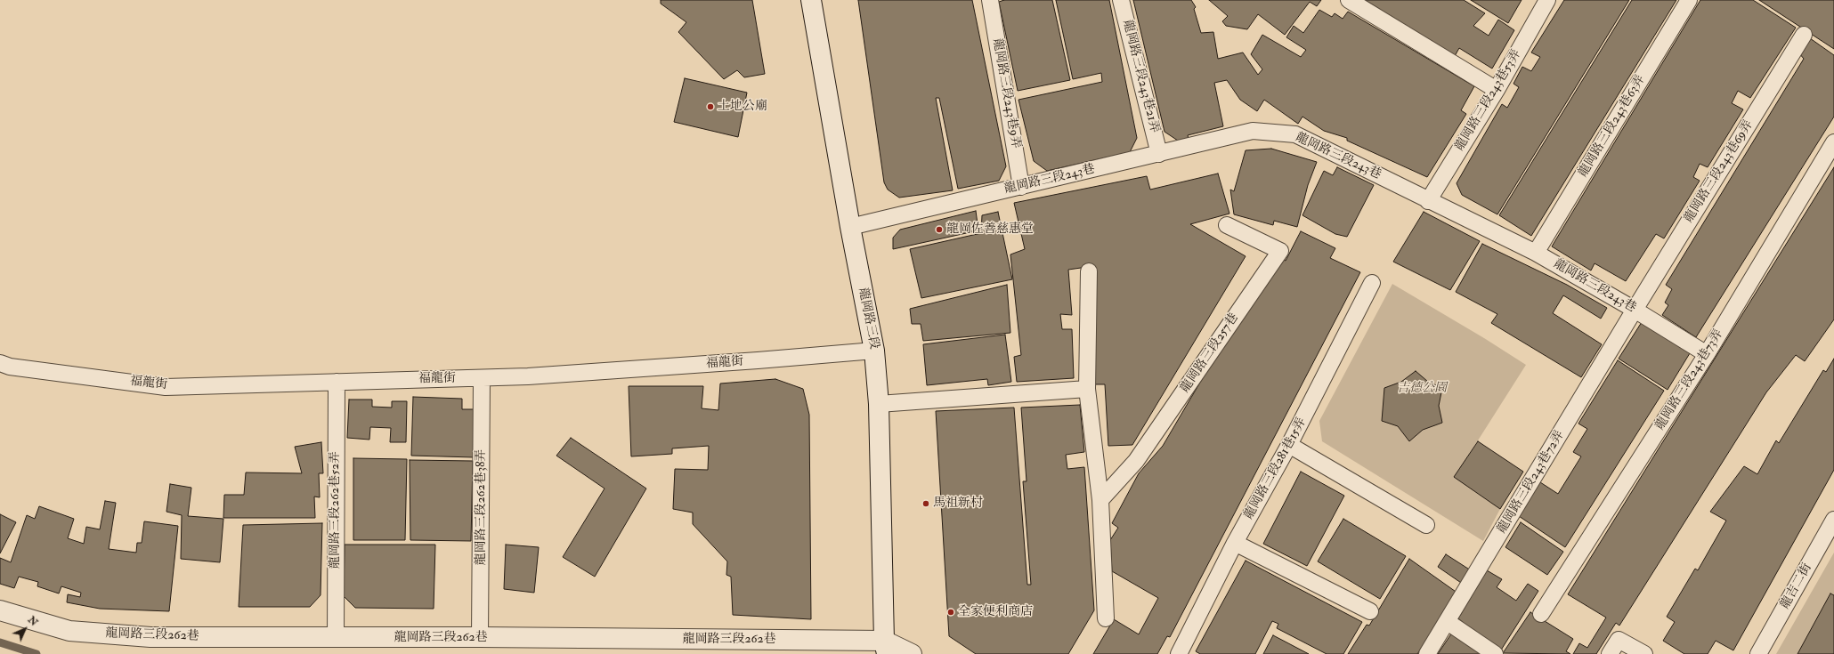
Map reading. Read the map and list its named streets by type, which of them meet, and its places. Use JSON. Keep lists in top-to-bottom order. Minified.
{"streets":{"street":["龍岡路三段","龍岡路三段262巷"],"lane":["龍岡路三段243巷21弄","龍岡路三段243巷9弄","龍岡路三段243巷53弄","龍岡路三段243巷63弄","龍岡路三段243巷","龍岡路三段243巷69弄","龍岡路三段257巷","福龍街","龍岡路三段243巷73弄","龍岡路三段281巷15弄","龍岡路三段243巷72弄","龍岡路三段262巷38弄","龍岡路三段262巷52弄","龍吉二街"]},"crossings":[["龍岡路三段243巷21弄","龍岡路三段243巷"],["龍岡路三段243巷9弄","龍岡路三段243巷"],["龍岡路三段243巷53弄","龍岡路三段243巷"],["龍岡路三段243巷63弄","龍岡路三段243巷"],["龍岡路三段243巷","龍岡路三段243巷69弄"],["龍岡路三段243巷","龍岡路三段"],["龍岡路三段243巷","龍岡路三段243巷73弄"],["龍岡路三段243巷","龍岡路三段243巷72弄"],["龍岡路三段243巷69弄","龍岡路三段243巷72弄"],["龍岡路三段","福龍街"],["龍岡路三段","龍岡路三段262巷"],["福龍街","龍岡路三段262巷38弄"],["福龍街","龍岡路三段262巷52弄"],["龍岡路三段262巷38弄","龍岡路三段262巷"],["龍岡路三段262巷52弄","龍岡路三段262巷"]],"parks":["吉德公園"],"places":["土地公廟","龍岡佐善慈惠堂","馬祖新村","全家便利商店"],"north":"top right"}
